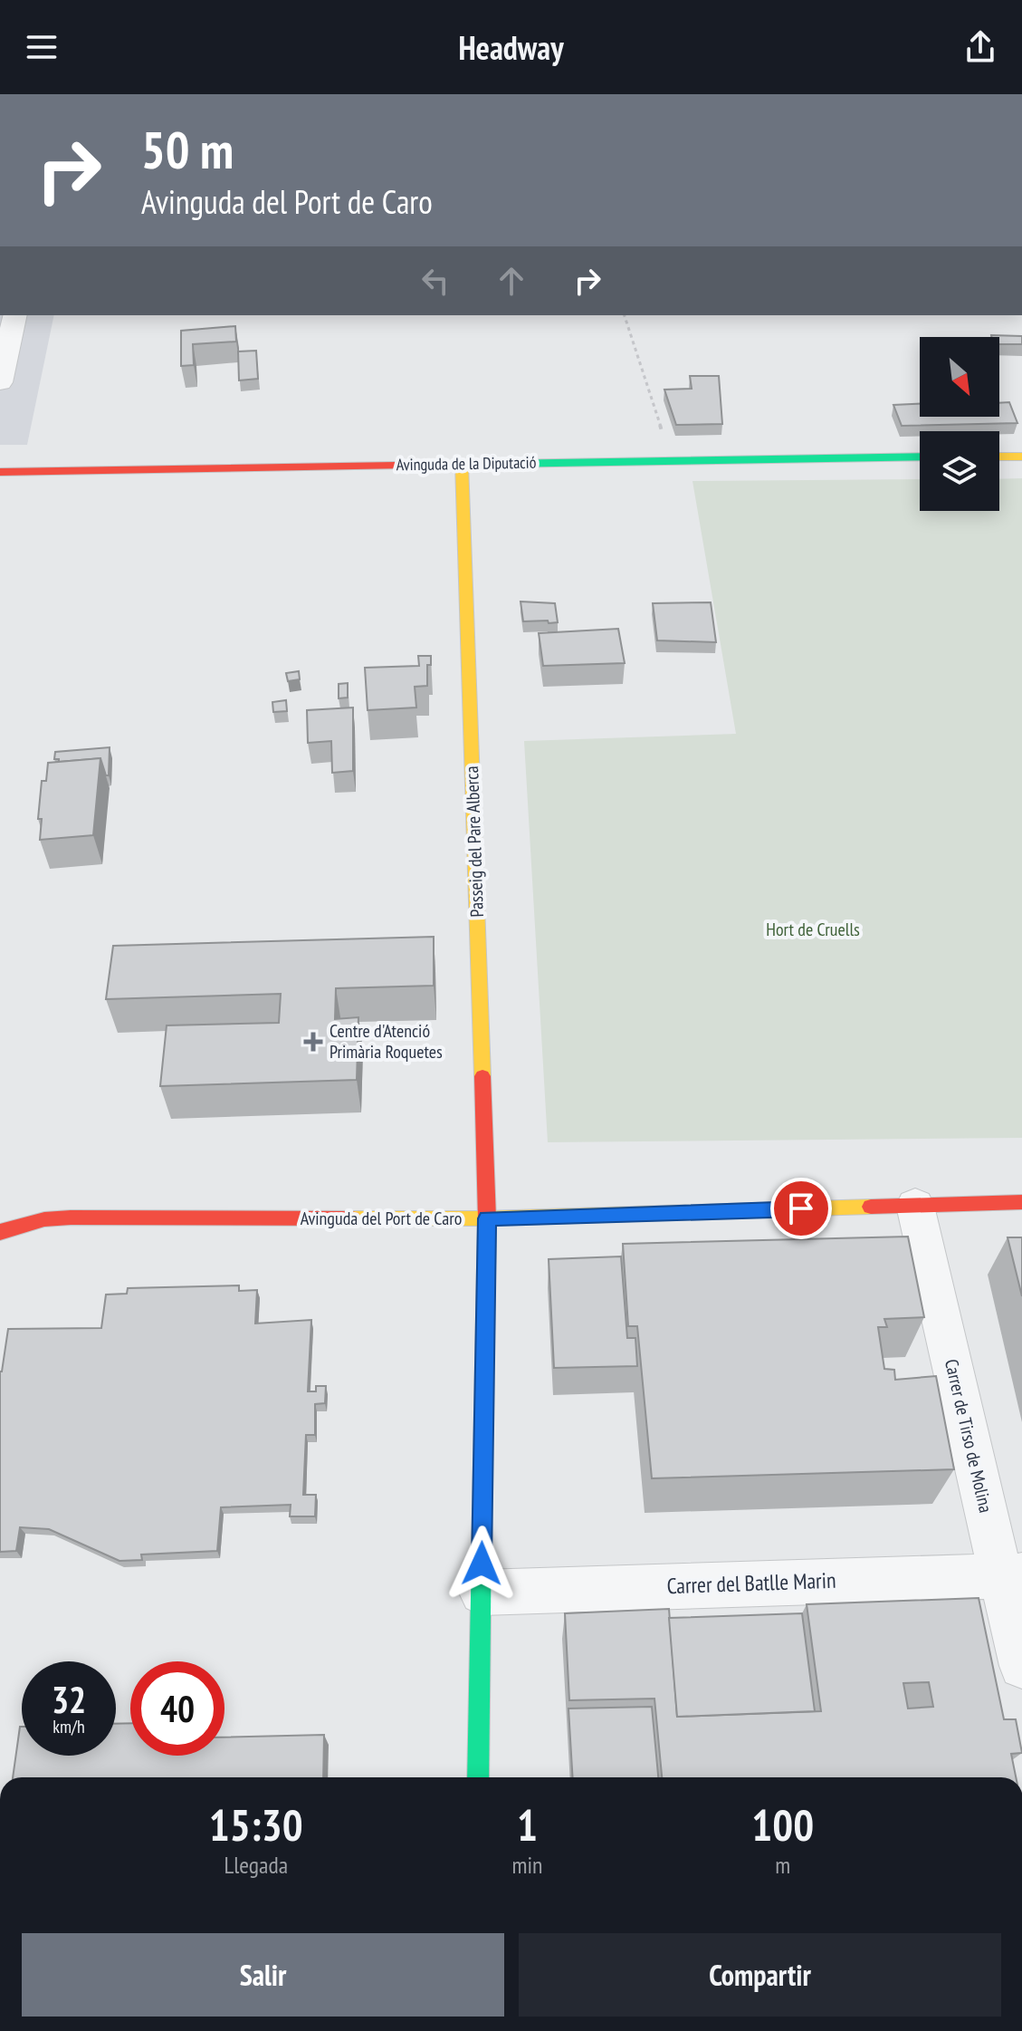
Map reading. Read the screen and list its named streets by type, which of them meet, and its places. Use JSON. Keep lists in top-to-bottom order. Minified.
{"streets":{"street":["Avinguda de la Diputació","Passeig del Pare Alberca","Avinguda del Port de Caro","Carrer de Tirso de Molina","Carrer del Batlle Marin"]},"crossings":[["Avinguda de la Diputació","Passeig del Pare Alberca"],["Passeig del Pare Alberca","Avinguda del Port de Caro"],["Passeig del Pare Alberca","Carrer del Batlle Marin"],["Avinguda del Port de Caro","Carrer de Tirso de Molina"],["Carrer de Tirso de Molina","Carrer del Batlle Marin"]],"parks":["Hort de Cruells"],"places":{"health":["Centre d'Atenció Primària Roquetes"]},"north":"bottom right","page":{"header":"Headway","turn":["50 m","Avinguda del Port de Caro"],"speed":"32 km/h","limit":"40","eta":["15:30","Llegada","1","min","100","m"],"buttons":["Salir","Compartir"]}}
